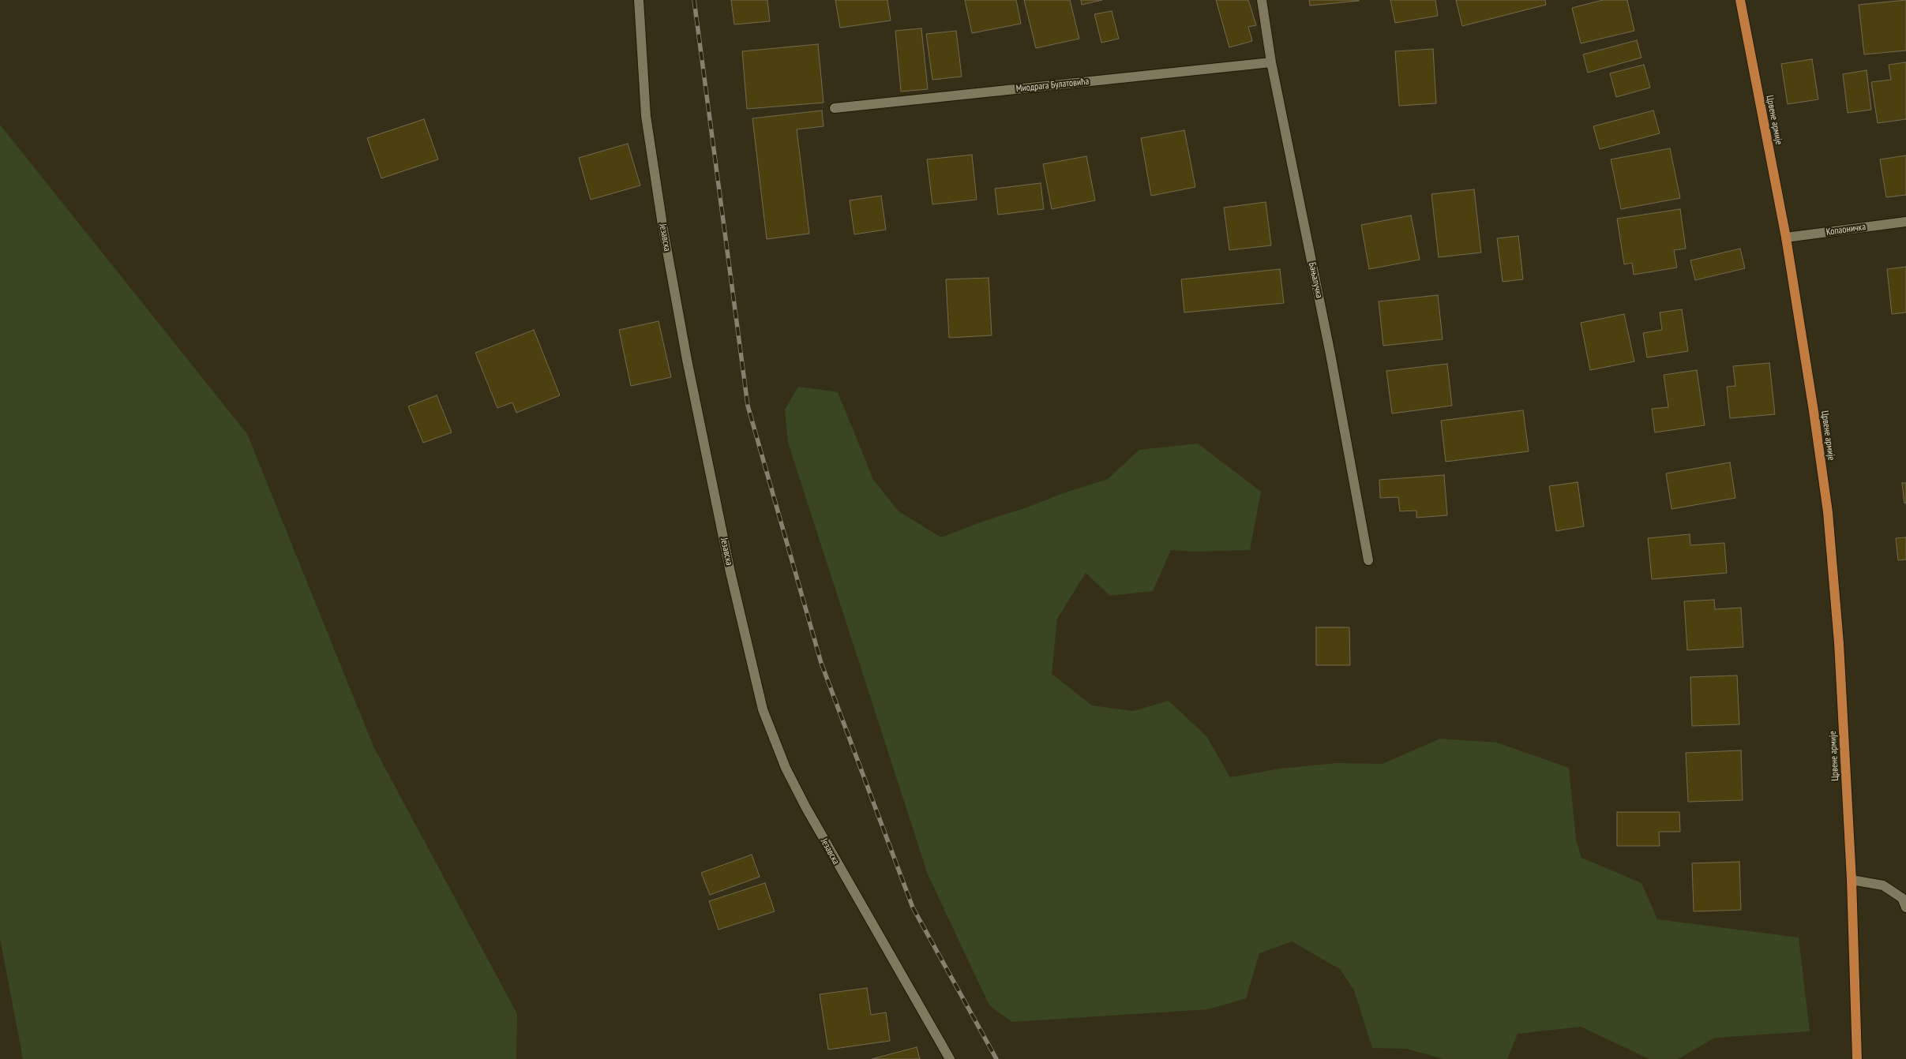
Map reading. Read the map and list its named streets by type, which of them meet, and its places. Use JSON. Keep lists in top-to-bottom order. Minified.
{"streets":{"main road":["Црвене армије"],"street":["Миодрага Булатовића","Копаоничка","Језавска","Бањалучка"]},"crossings":[["Миодрага Булатовића","Бањалучка"],["Црвене армије","Копаоничка"]]}
